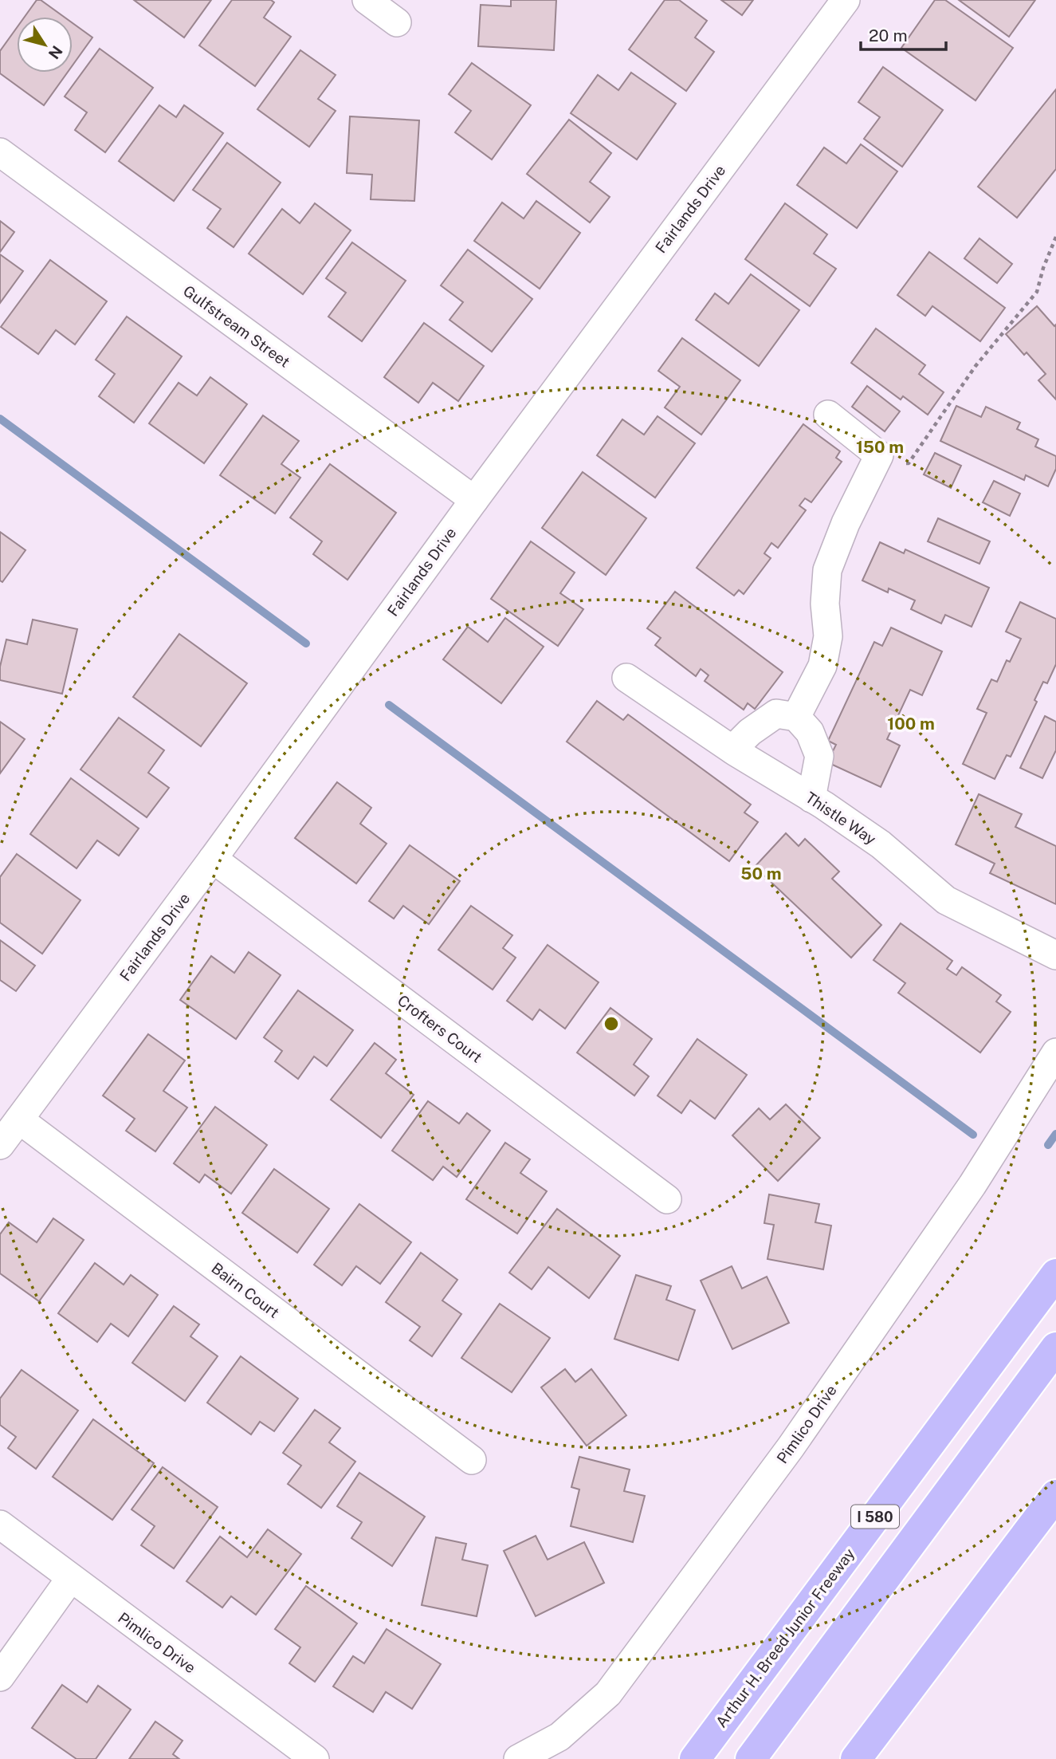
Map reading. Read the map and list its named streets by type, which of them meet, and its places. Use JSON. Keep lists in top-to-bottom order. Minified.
{"streets":{"highway":["I 580","Arthur H. Breed Junior Freeway"],"street":["Fairlands Drive","Gulfstream Street","Thistle Way","Crofters Court","Bairn Court","Pimlico Drive"]},"crossings":[["Fairlands Drive","Gulfstream Street"],["Fairlands Drive","Crofters Court"],["Fairlands Drive","Bairn Court"]],"scale_bar":"20 m","north":"bottom right","rings":["150 m","100 m","50 m"]}
